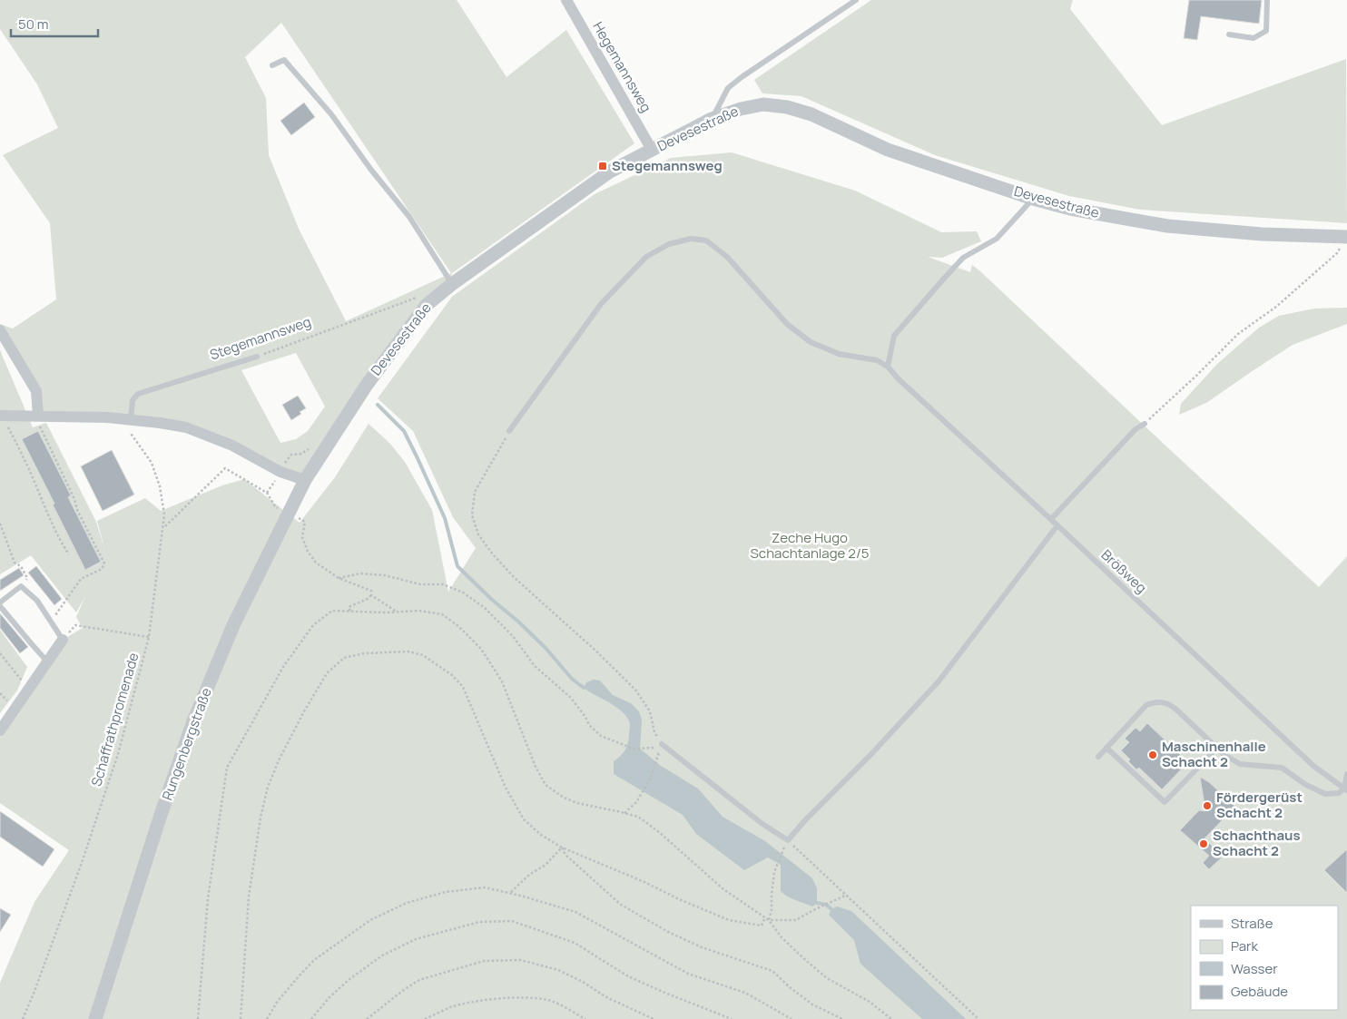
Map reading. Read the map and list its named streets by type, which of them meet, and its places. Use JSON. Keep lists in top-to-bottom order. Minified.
{"streets":{"street":["Hegemannsweg","Devesestraße","Rungenbergstraße"],"lane":["Stegemannsweg","Brößweg"],"path":["Schaffrathpromenade"]},"crossings":[["Hegemannsweg","Devesestraße"],["Devesestraße","Rungenbergstraße"],["Stegemannsweg","Schaffrathpromenade"]],"parks":["Zeche Hugo Schachtanlage 2/5"],"places":{"transit":["Stegemannsweg"],"other":["Maschinenhalle Schacht 2","Fördergerüst Schacht 2","Schachthaus Schacht 2"]},"legend":["Straße","Park","Wasser","Gebäude"],"scale_bar":"50 m"}
